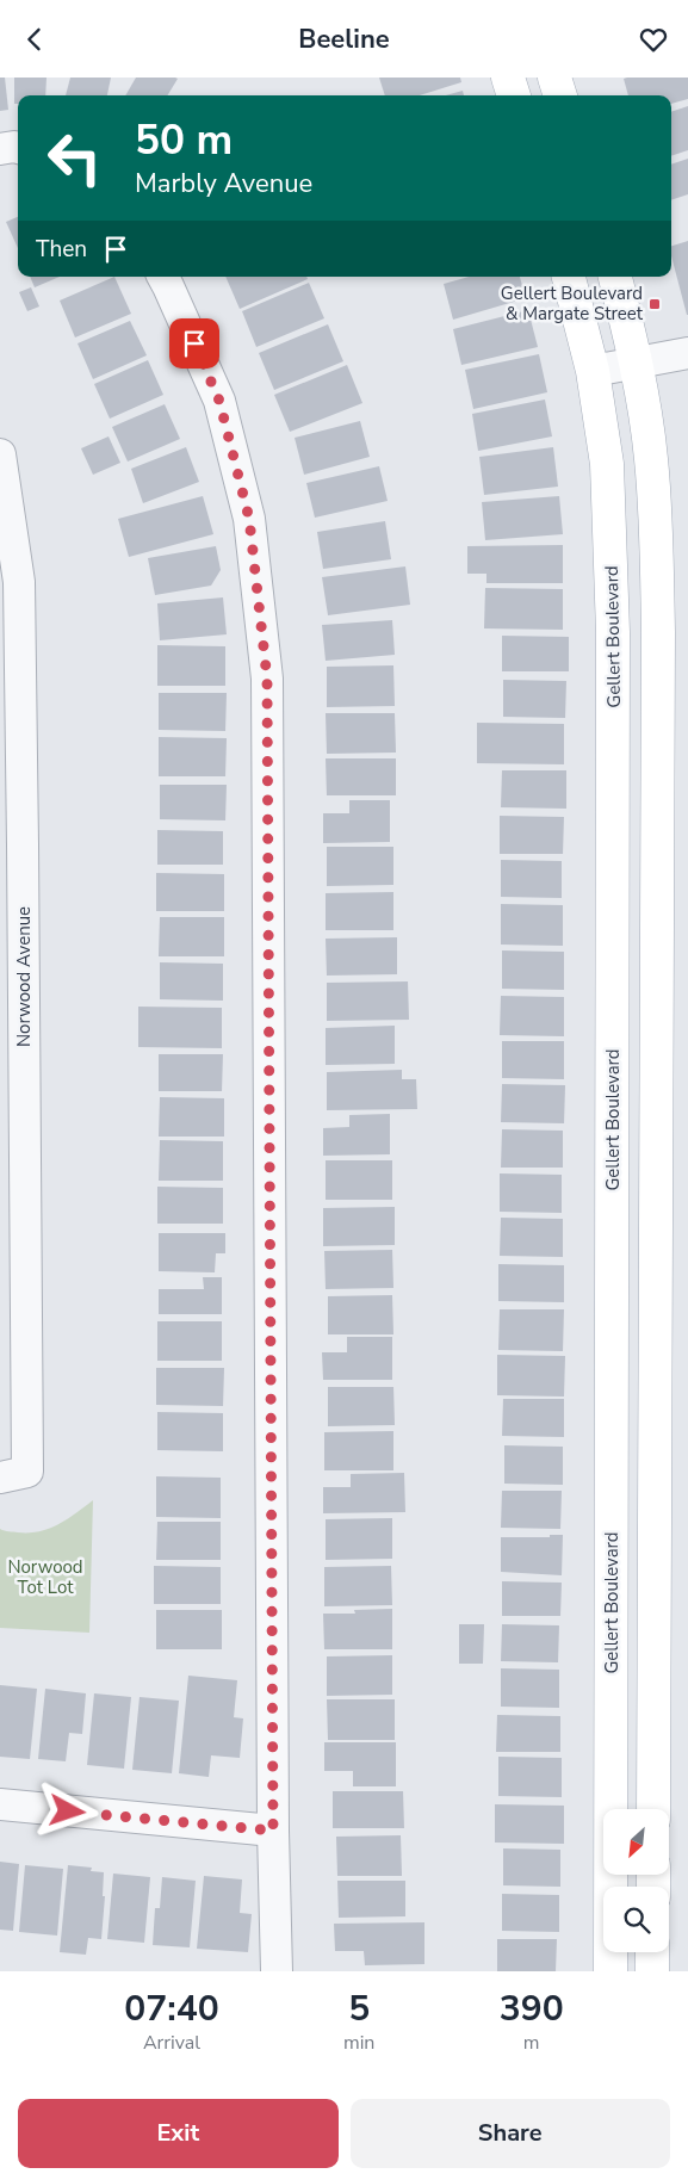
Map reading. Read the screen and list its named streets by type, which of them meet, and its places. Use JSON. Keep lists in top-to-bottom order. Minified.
{"streets":{"main road":["Gellert Boulevard"],"street":["Norwood Avenue"]},"parks":["Norwood Tot Lot"],"places":{"transit":["Gellert Boulevard & Margate Street"]},"north":"bottom left","page":{"header":"Beeline","turn":["50 m","Marbly Avenue"],"then":"Then","eta":["07:40","Arrival","5","min","390","m"],"buttons":["Exit","Share"]}}
